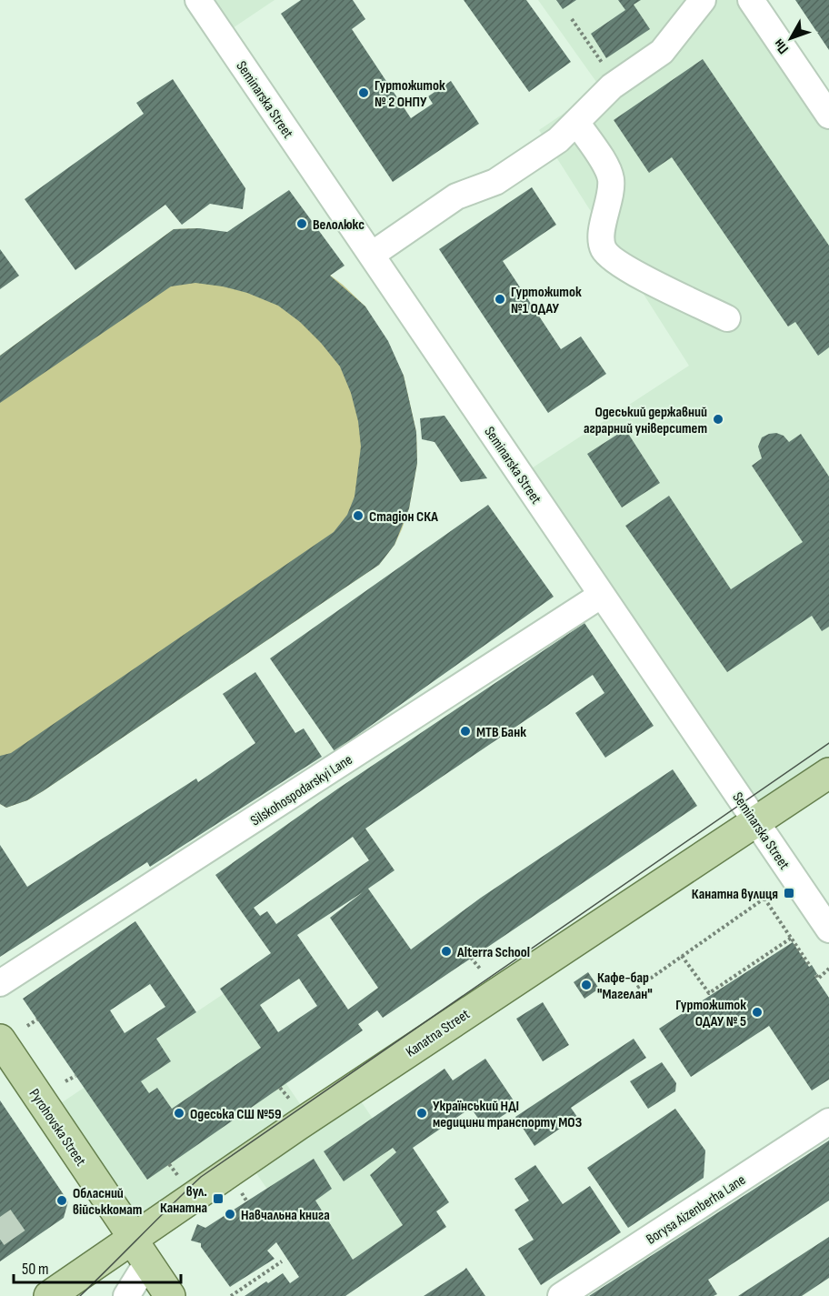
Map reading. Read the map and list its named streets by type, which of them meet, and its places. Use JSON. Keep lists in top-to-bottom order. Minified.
{"streets":{"main road":["Kanatna Street","Pyrohovska Street"],"street":["Seminarska Street","Silskohospodarskyi Lane","Borysa Aizenberha Lane"]},"crossings":[["Seminarska Street","Silskohospodarskyi Lane"],["Seminarska Street","Kanatna Street"],["Kanatna Street","Pyrohovska Street"]],"places":{"other":["Гуртожиток № 2 ОНПУ","Велолюкс","Гуртожиток №1 ОДАУ","Одеський державний аграрний університет","Стадіон СКА","МТВ Банк","Alterra School","Кафе-бар \"Магелан\"","Гуртожиток ОДАУ № 5","Одеська CШ №59","Український НДІ медицини транспорту МОЗ","Обласний військкомат","Навчальна книга"],"transit":["Канатна вулиця","вул. Канатна"]},"scale_bar":"50 m","north":"bottom left"}
